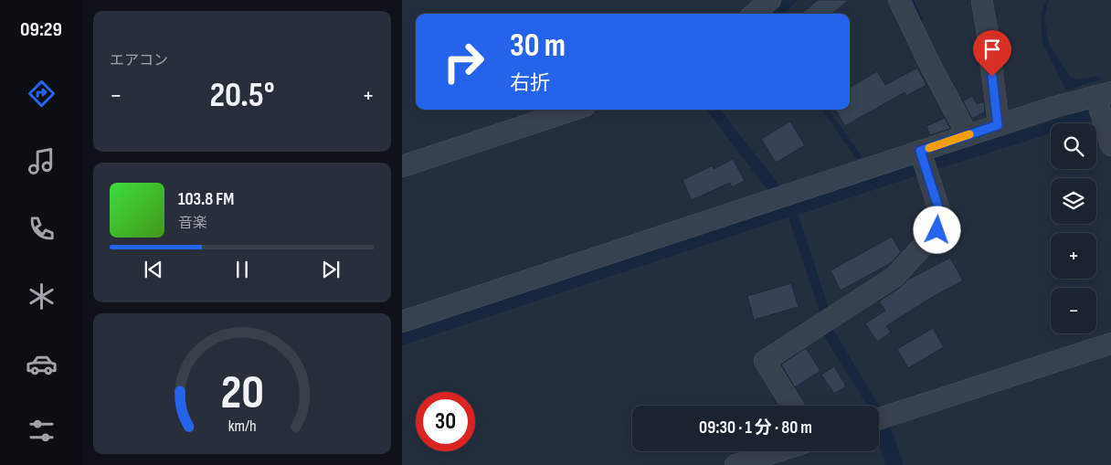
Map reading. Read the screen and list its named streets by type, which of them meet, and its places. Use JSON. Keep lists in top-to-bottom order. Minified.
{"page":{"tabs":"09:29","tile":"エアコン","turn":["30 m","右折"],"heat":["−","20.5°","+"],"map_buttons":["+","−"],"song":["103.8 FM","音楽"],"limit":"30","trip":"09:30 · 1 分 · 80 m","gauge":["20","km/h"]}}
